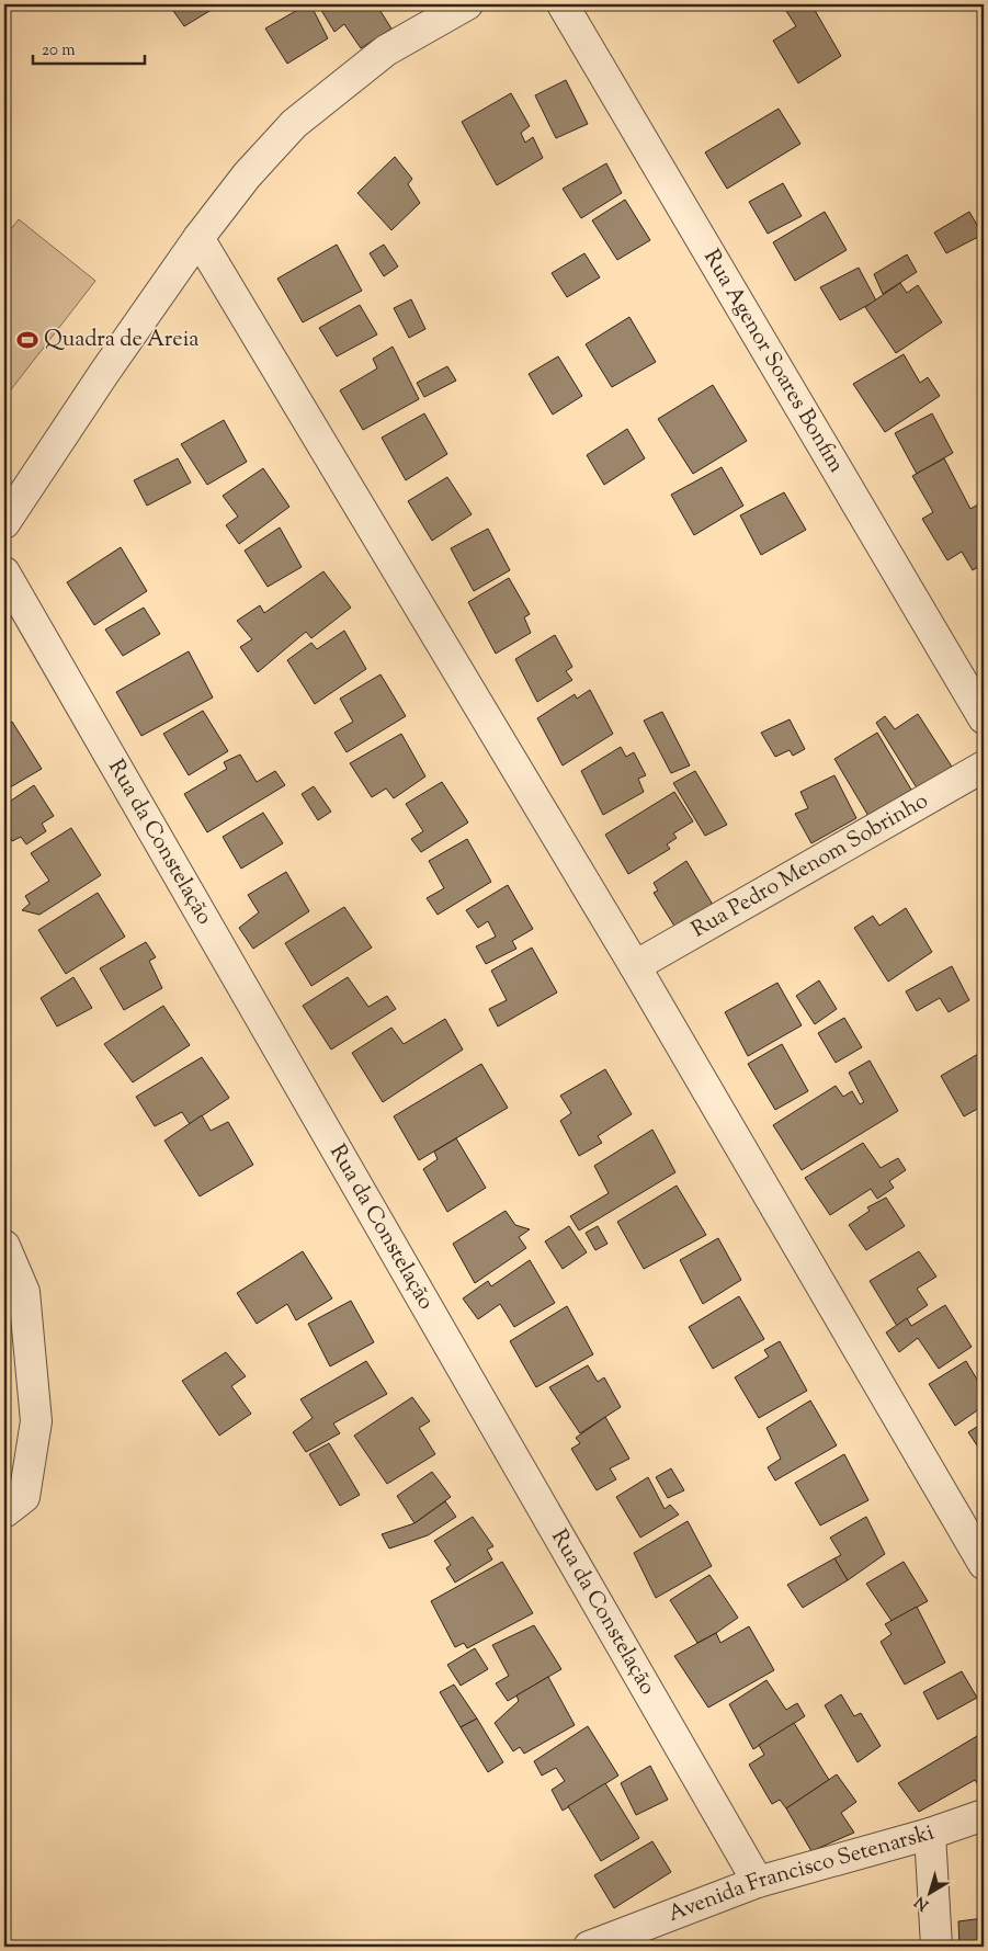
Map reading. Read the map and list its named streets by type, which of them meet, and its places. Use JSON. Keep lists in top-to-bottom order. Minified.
{"streets":{"street":["Rua Agenor Soares Bonfim","Rua da Constelação","Rua Pedro Menom Sobrinho","Avenida Francisco Setenarski"]},"crossings":[["Rua da Constelação","Avenida Francisco Setenarski"]],"places":{"sports":["Quadra de Areia"]},"scale_bar":"20 m","north":"bottom left"}
